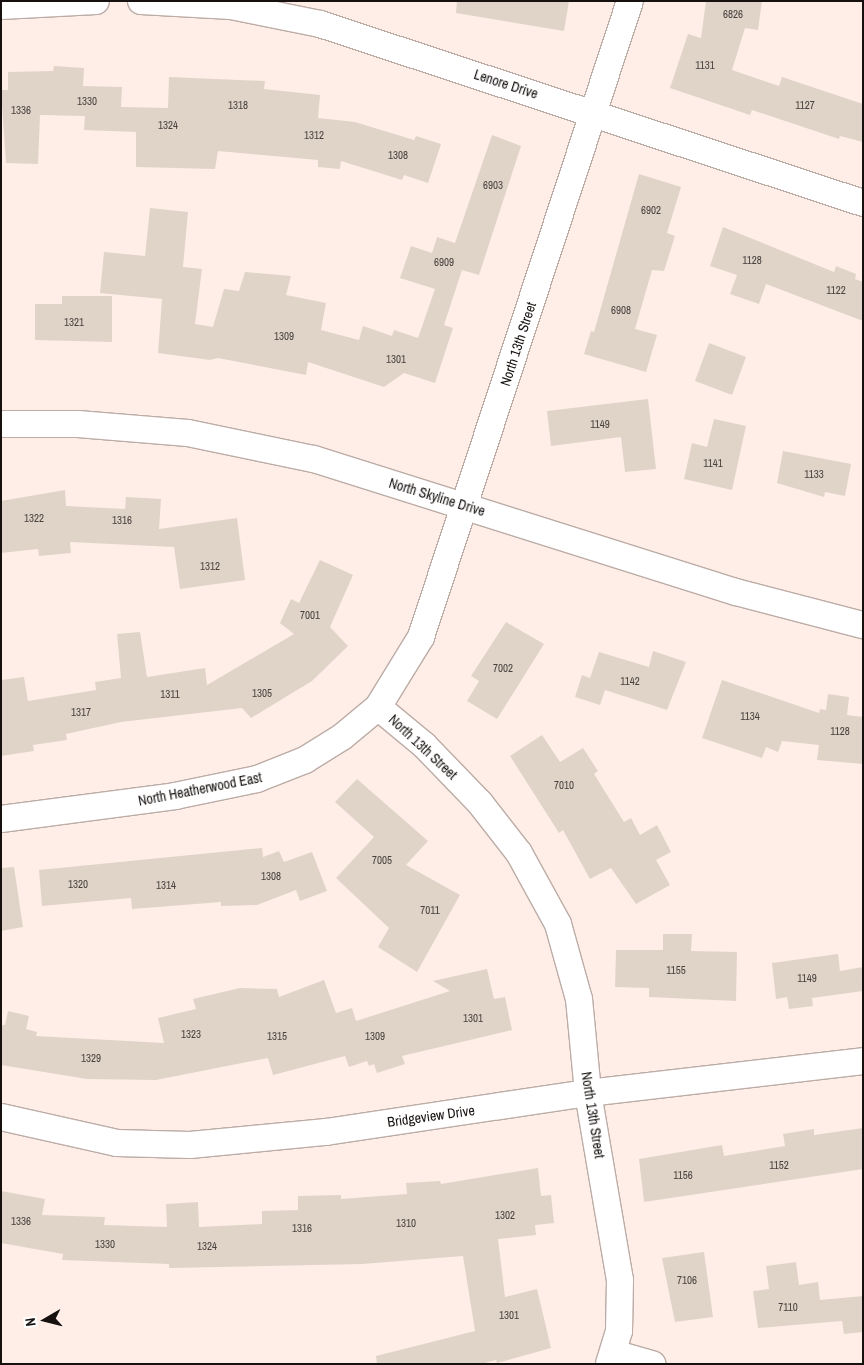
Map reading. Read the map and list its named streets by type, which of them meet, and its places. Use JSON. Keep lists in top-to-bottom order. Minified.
{"streets":{"street":["Lenore Drive","North 13th Street","North Skyline Drive","North Heatherwood East","Bridgeview Drive"]},"crossings":[["Lenore Drive","North 13th Street"],["North 13th Street","North Skyline Drive"],["North 13th Street","North Heatherwood East"],["North 13th Street","Bridgeview Drive"]],"house_numbers":["6826","1131","1330","1318","1127","1336","1324","1312","1308","6903","6902","1128","6909","1122","6908","1321","1309","1301","1149","1141","1133","1322","1316","1312","7001","7002","1142","1305","1311","1317","1134","1128","7010","7005","1308","1320","1314","7011","1155","1149","1301","1323","1315","1309","1329","1152","1156","1302","1336","1310","1316","1330","1324","7106","7110","1301"],"north":"left"}
